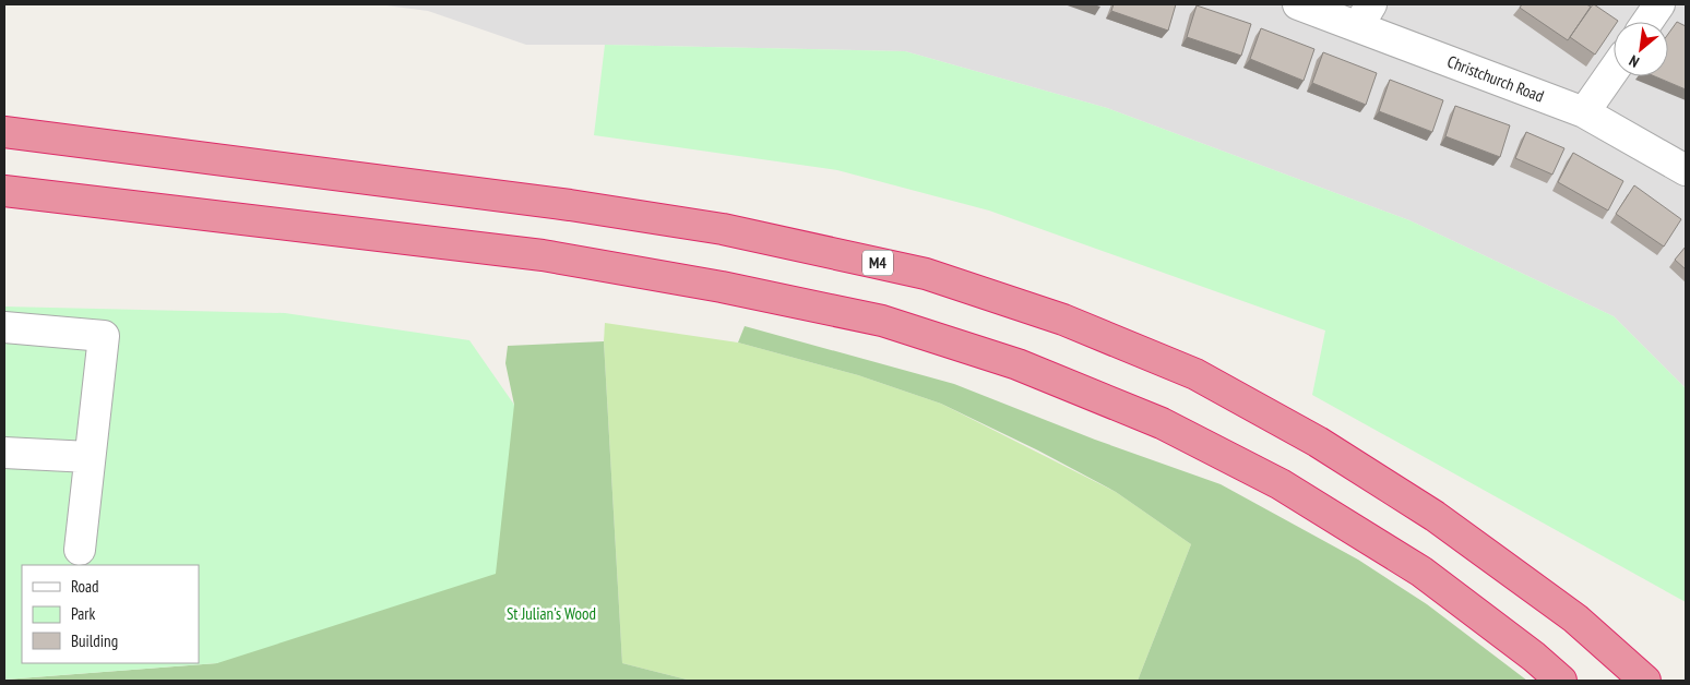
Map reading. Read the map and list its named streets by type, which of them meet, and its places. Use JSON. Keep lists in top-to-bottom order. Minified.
{"streets":{"highway":["M4"],"street":["Christchurch Road"]},"parks":["St Julian's Wood"],"legend":["Road","Park","Building"],"north":"bottom left"}
